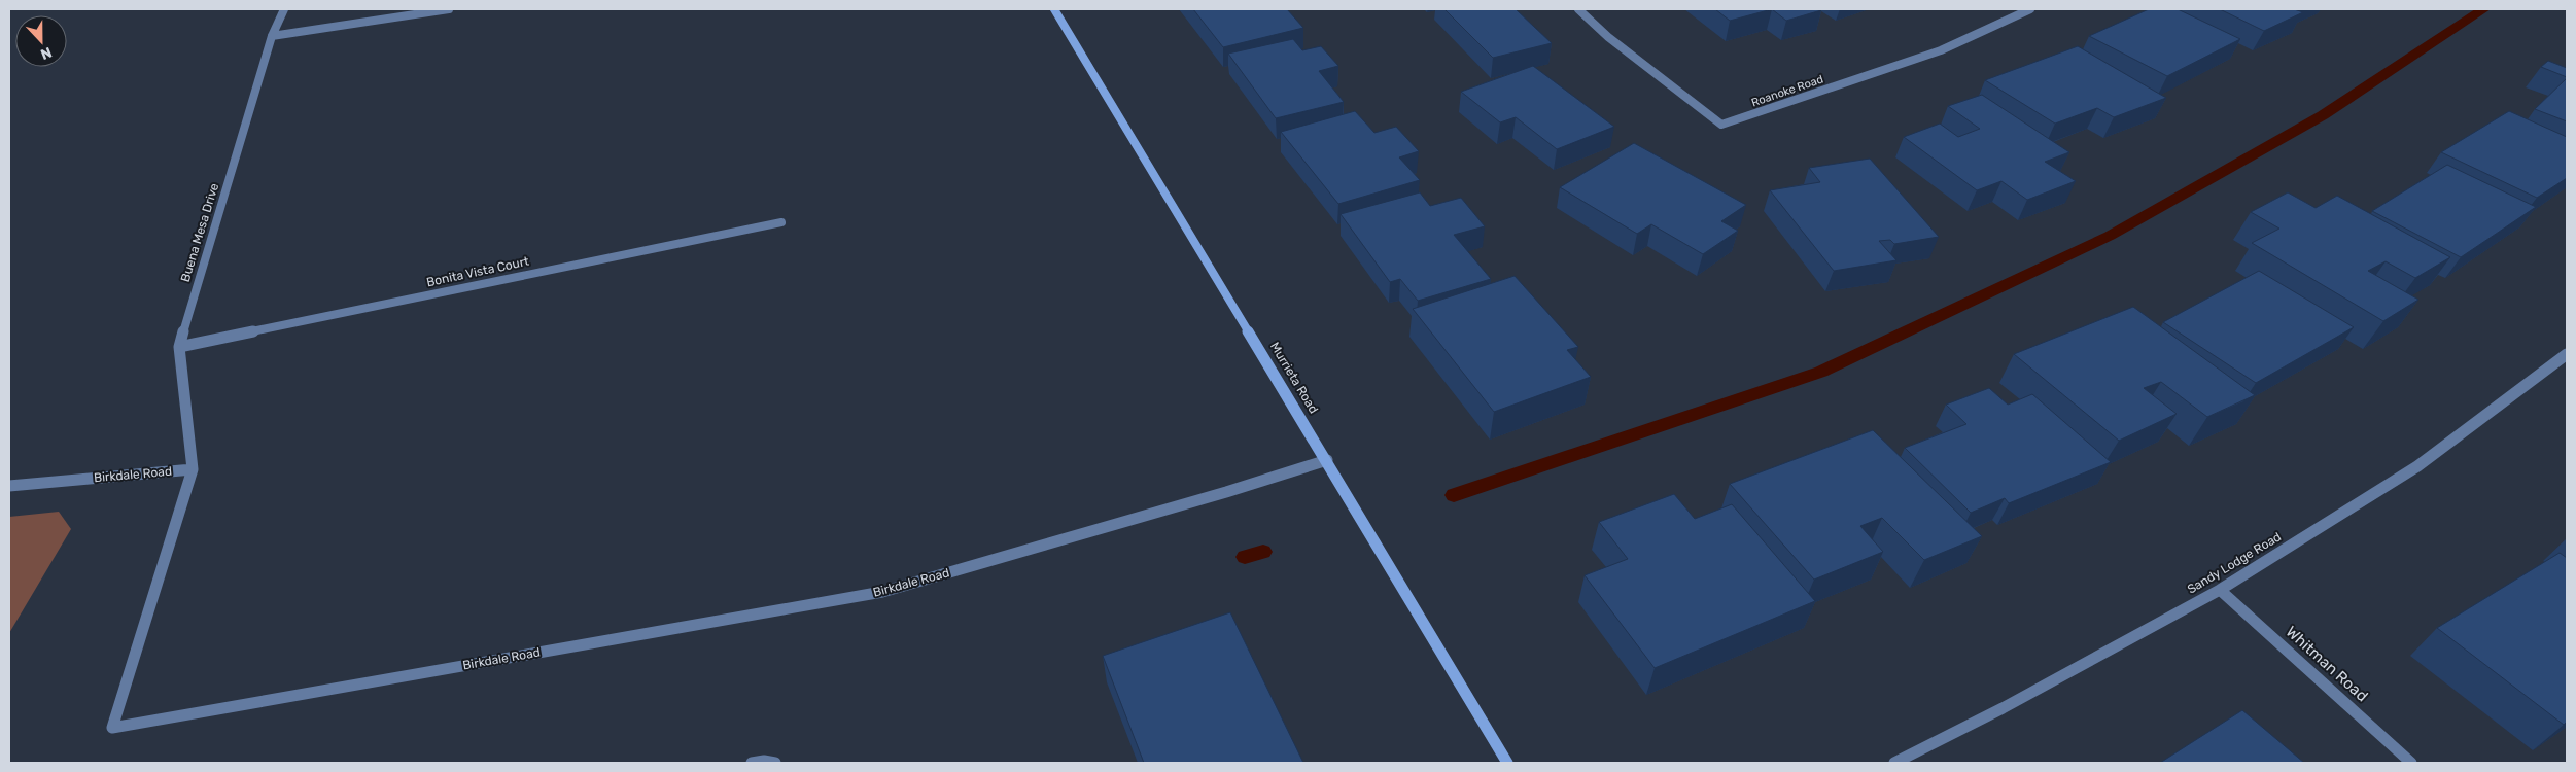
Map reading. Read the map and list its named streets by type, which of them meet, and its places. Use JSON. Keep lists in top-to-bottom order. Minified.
{"streets":{"main road":["Murrieta Road"],"street":["Roanoke Road","Buena Mesa Drive","Bonita Vista Court","Birkdale Road","Sandy Lodge Road","Whitman Road"]},"crossings":[["Buena Mesa Drive","Bonita Vista Court"],["Buena Mesa Drive","Birkdale Road"],["Murrieta Road","Birkdale Road"],["Sandy Lodge Road","Whitman Road"]],"north":"bottom"}
